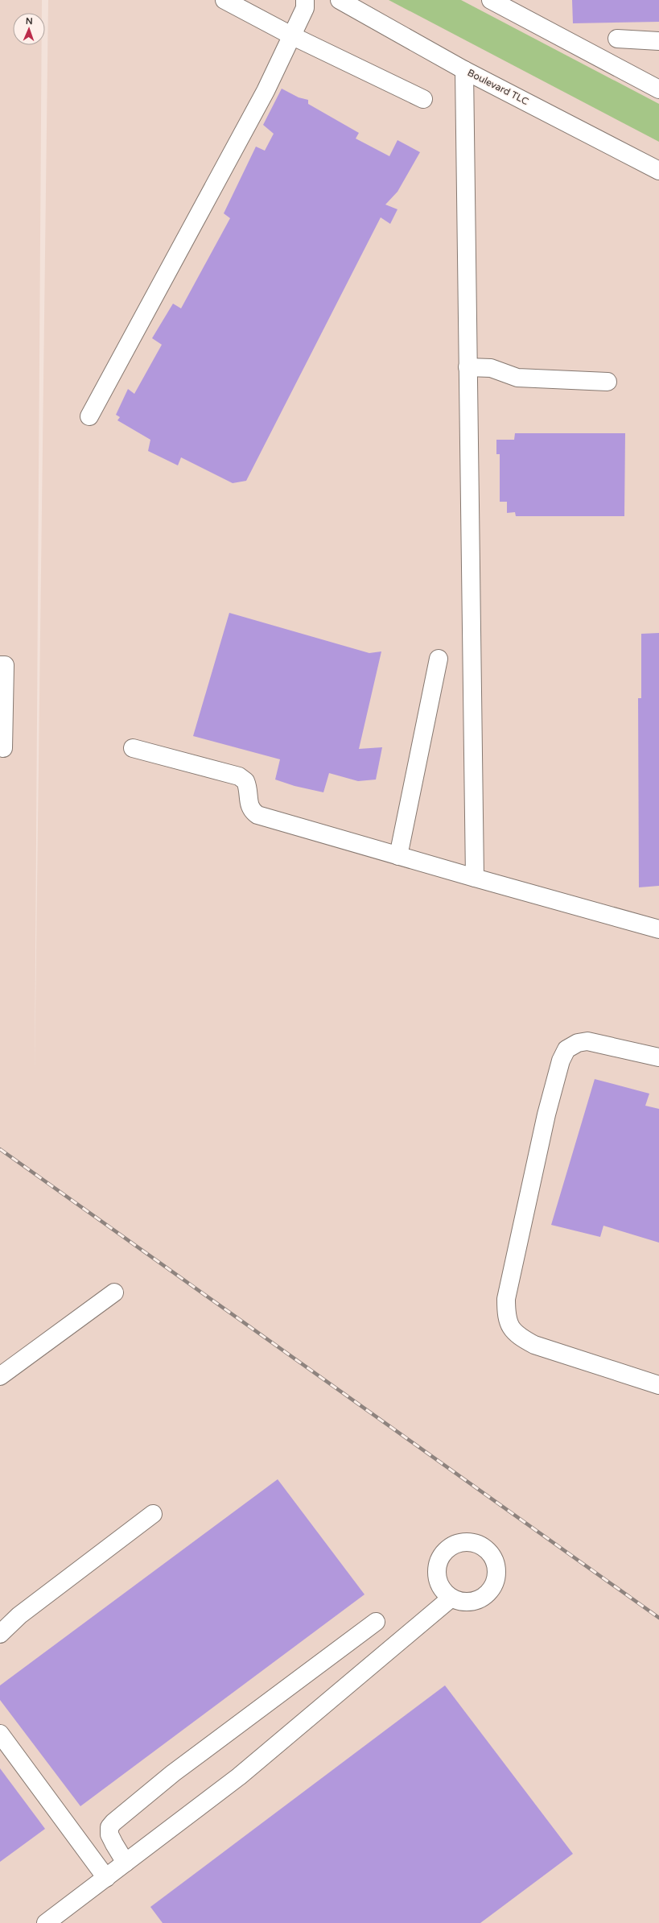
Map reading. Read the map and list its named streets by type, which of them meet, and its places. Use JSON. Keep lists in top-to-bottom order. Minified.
{"streets":{"street":["Boulevard TLC"]},"north":"top"}
